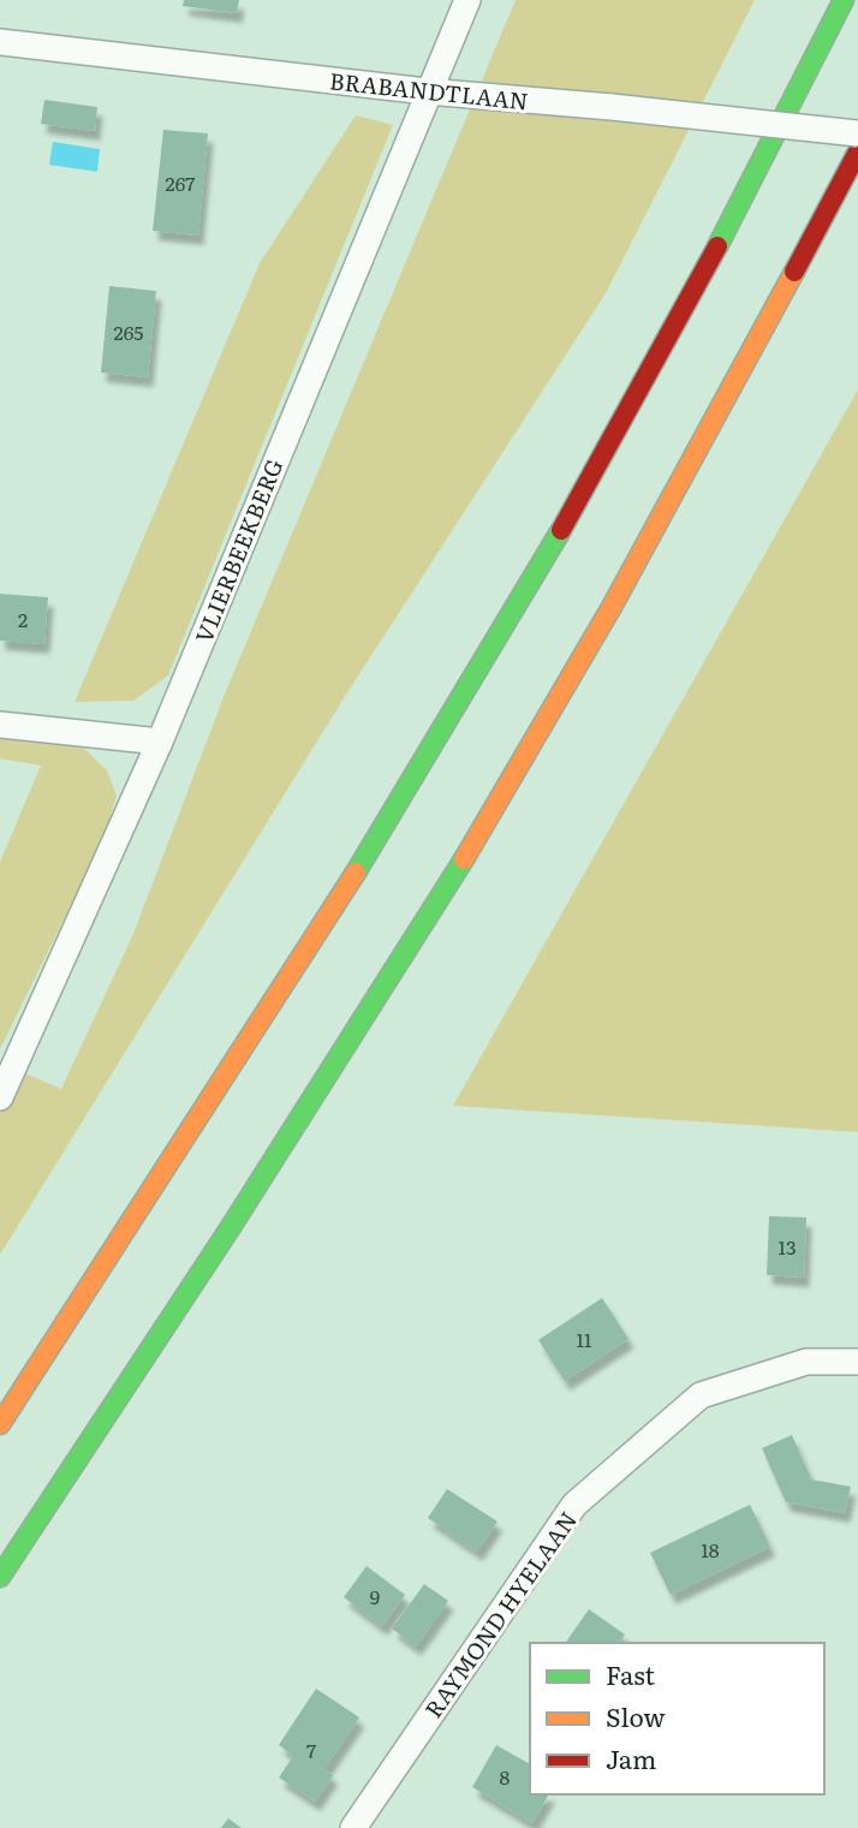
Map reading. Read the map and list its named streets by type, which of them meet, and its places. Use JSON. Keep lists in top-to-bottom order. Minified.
{"streets":{"street":["BRABANDTLAAN","VLIERBEEKBERG","RAYMOND HYELAAN"]},"crossings":[["BRABANDTLAAN","VLIERBEEKBERG"]],"house_numbers":["267","265","2","13","11","18","9","7","8"],"legend":["Fast","Slow","Jam"]}
